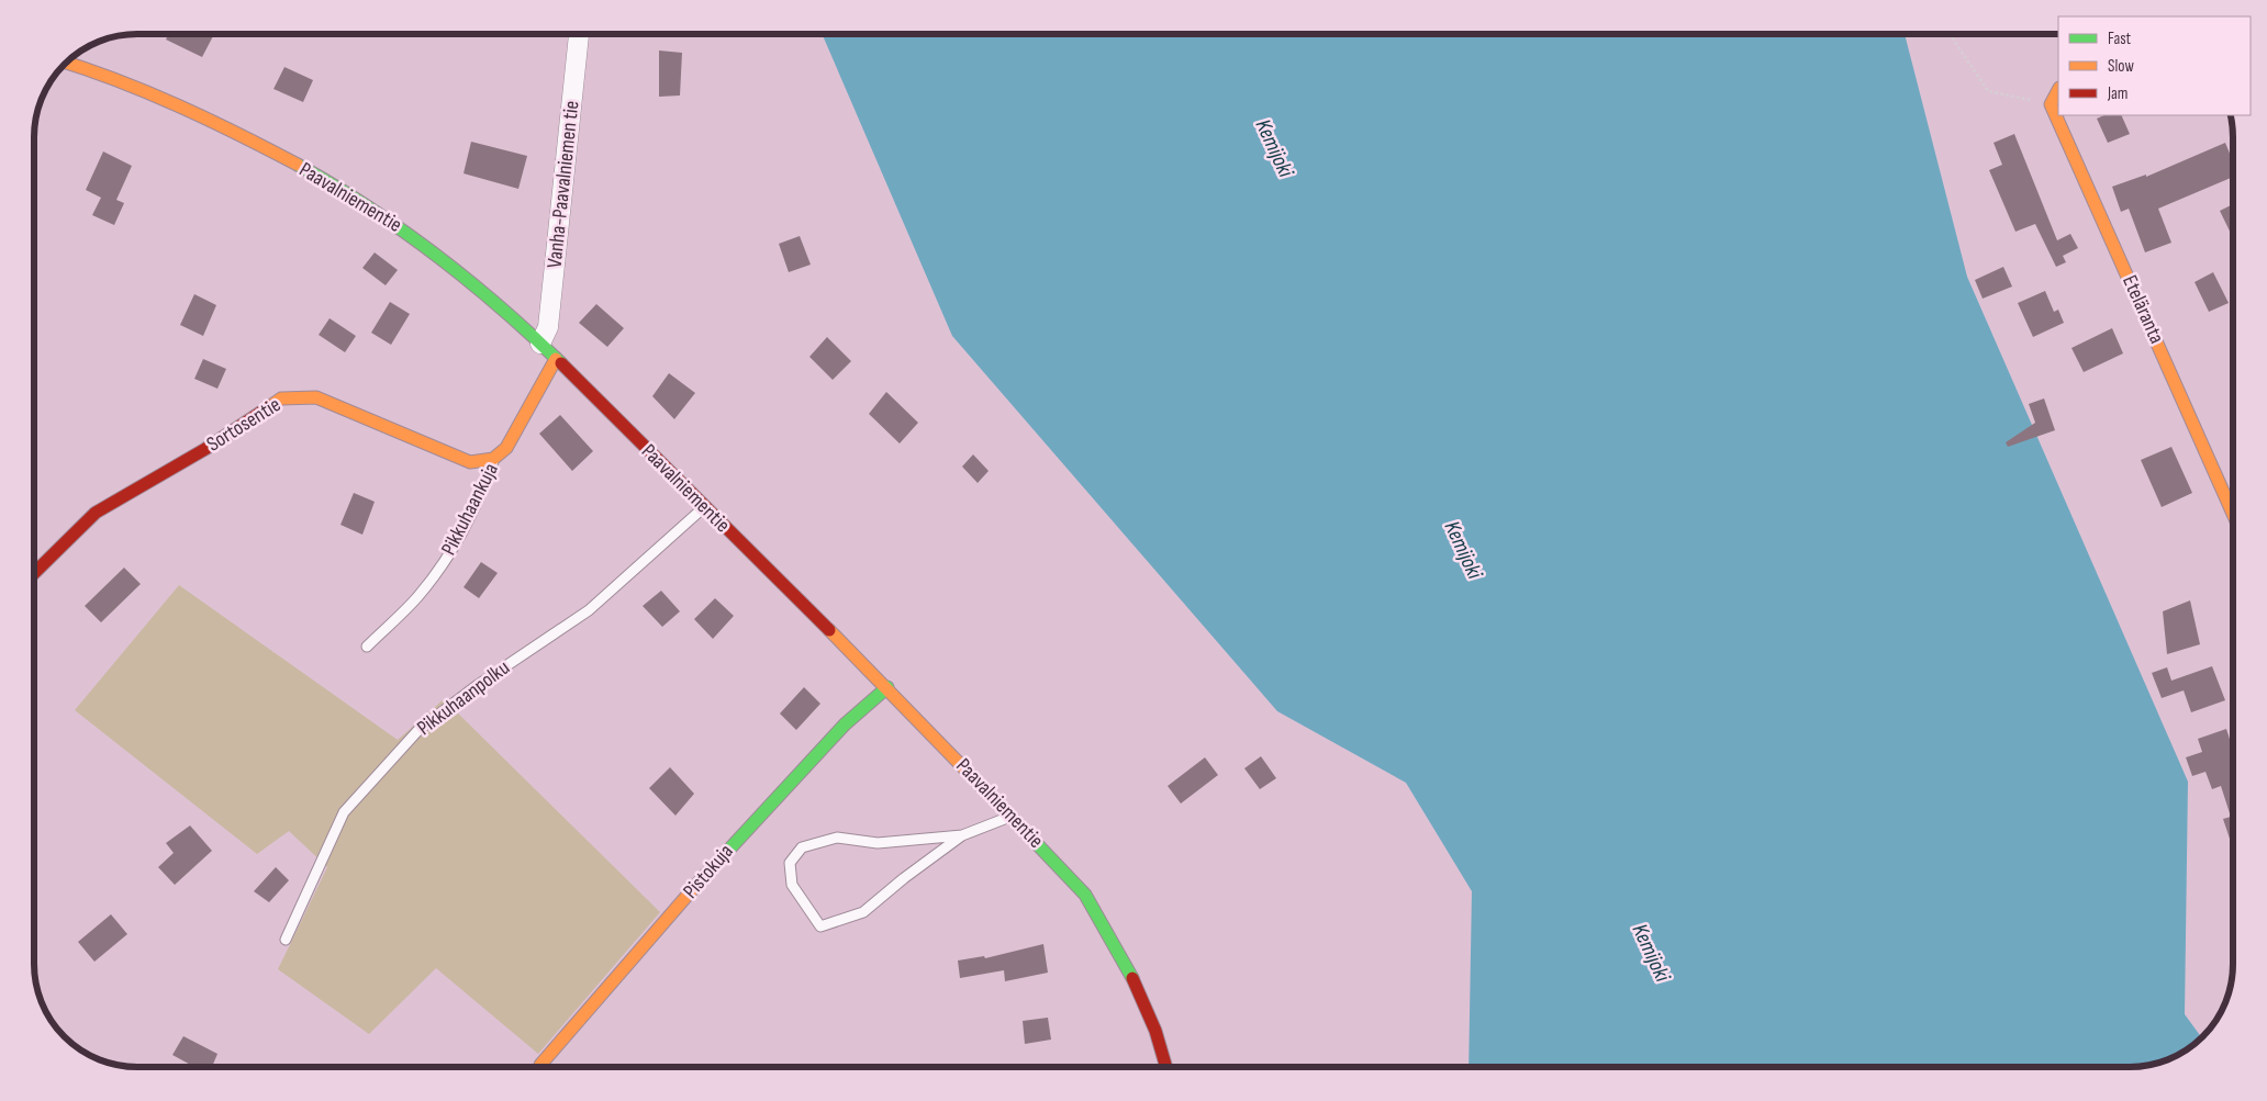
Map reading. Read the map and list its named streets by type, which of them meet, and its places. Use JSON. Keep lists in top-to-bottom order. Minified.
{"streets":{"street":["Vanha-Paavalniemen tie","Paavalniementie","Eteläranta","Sortosentie","Pikkuhaankuja","Pistokuja"],"lane":["Pikkuhaanpolku"]},"crossings":[["Vanha-Paavalniemen tie","Paavalniementie"],["Paavalniementie","Pikkuhaankuja"],["Paavalniementie","Pikkuhaanpolku"],["Paavalniementie","Pistokuja"],["Sortosentie","Pikkuhaankuja"]],"water":["Kemijoki"],"legend":["Fast","Slow","Jam"]}
